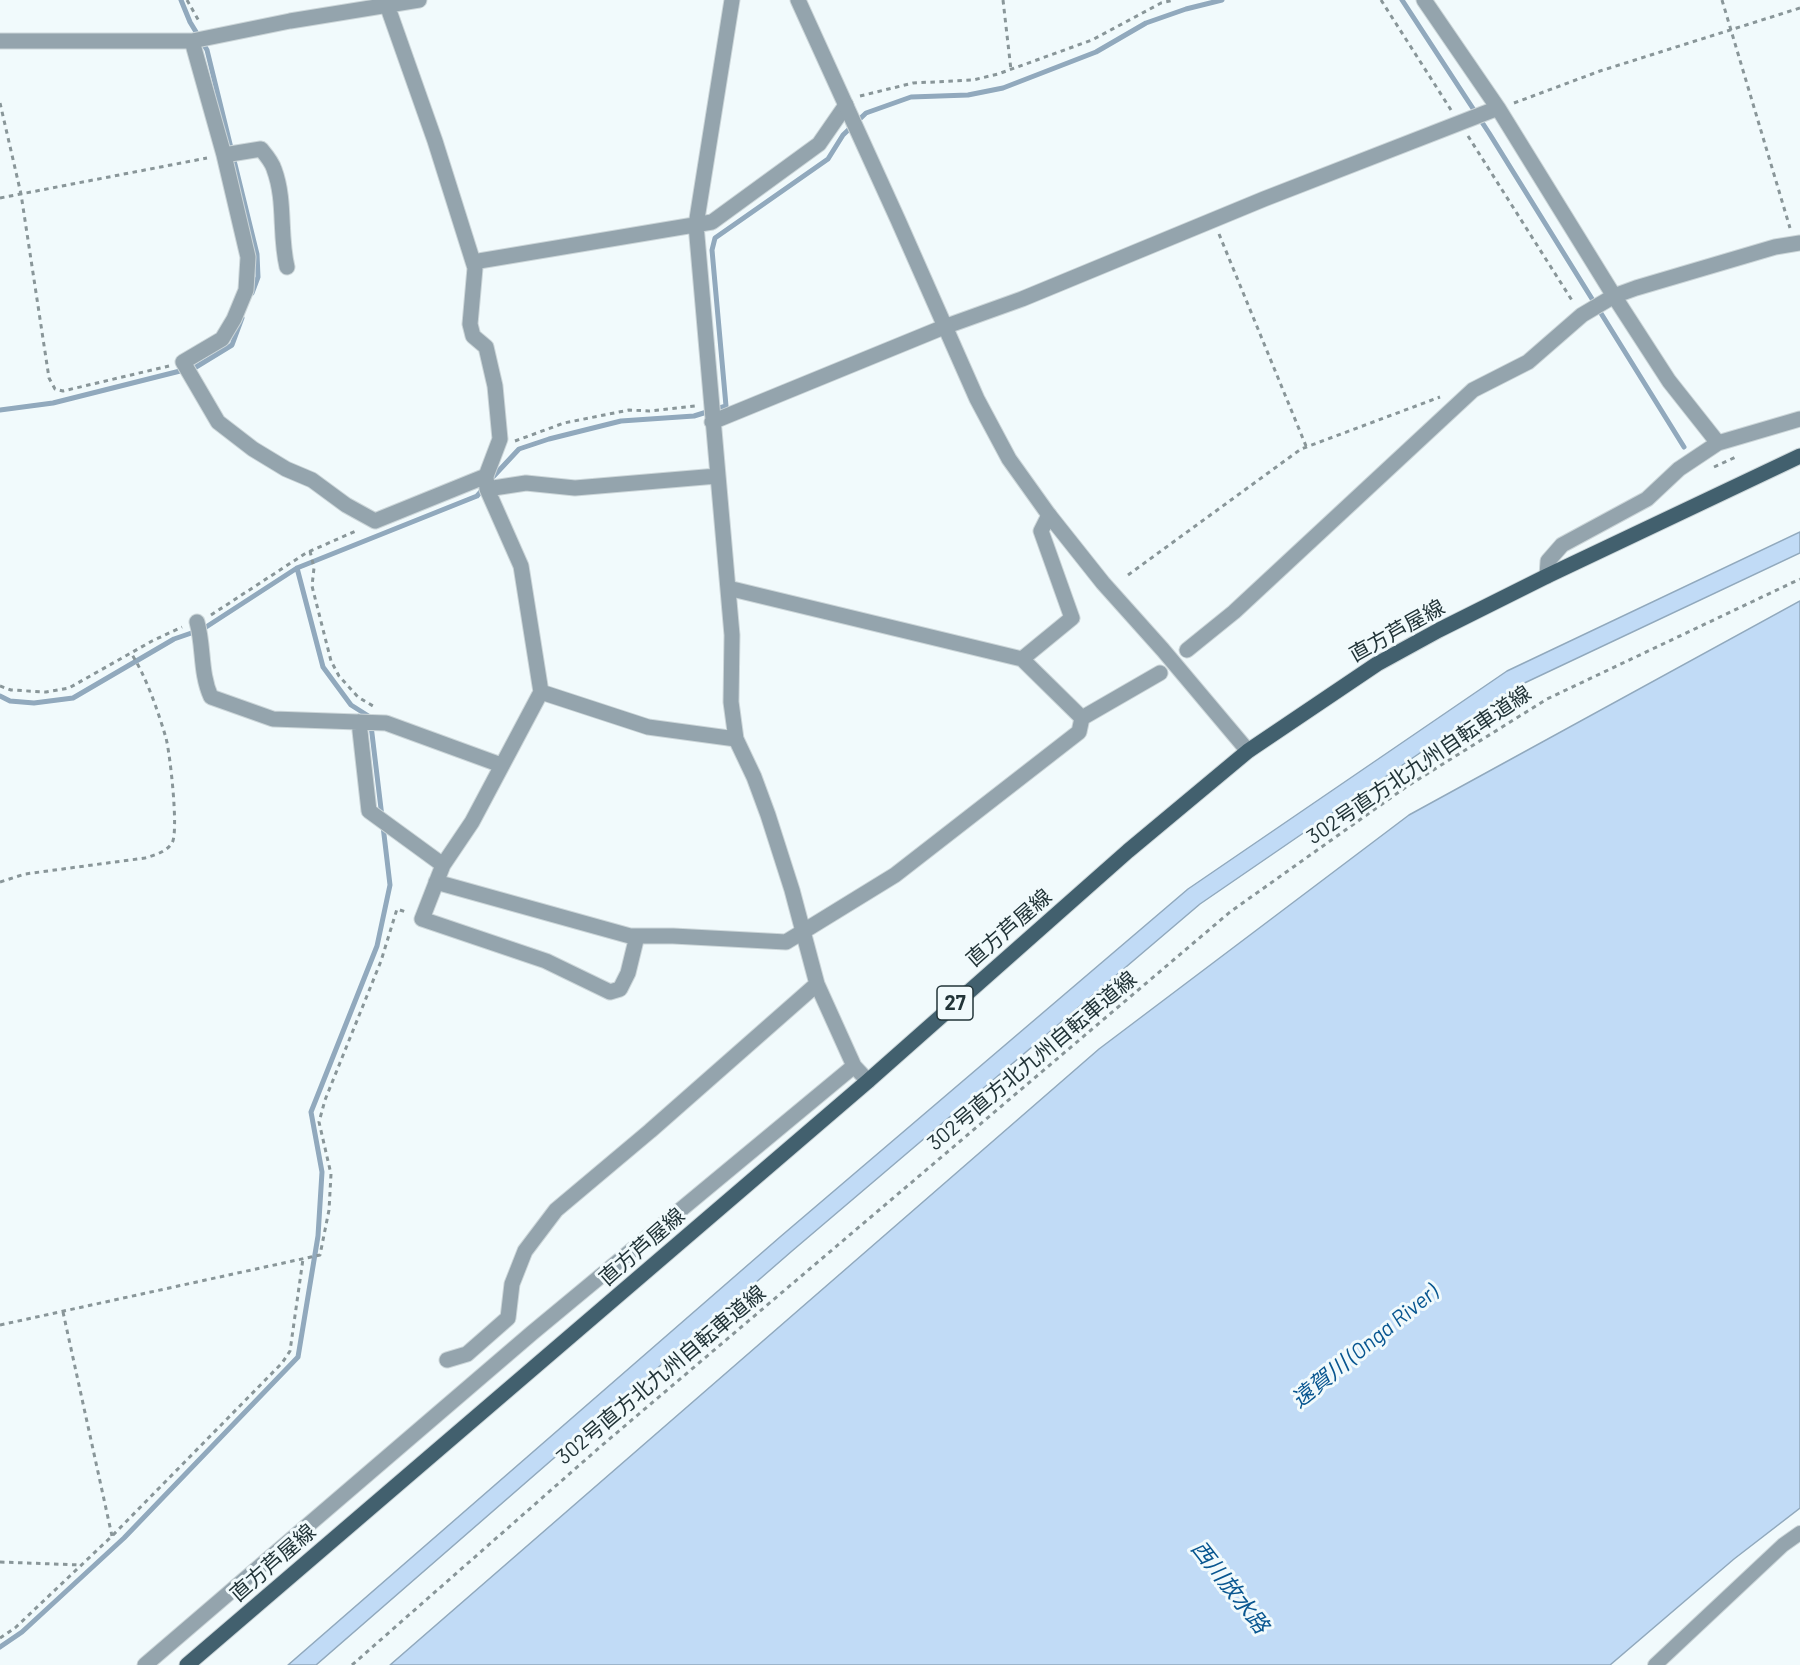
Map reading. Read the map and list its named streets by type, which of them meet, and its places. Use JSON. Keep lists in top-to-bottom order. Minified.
{"streets":{"main road":["直方芦屋線","27"],"path":["302号直方北九州自転車道線"]},"water":["遠賀川 (Onga River)","西川放水路"]}
